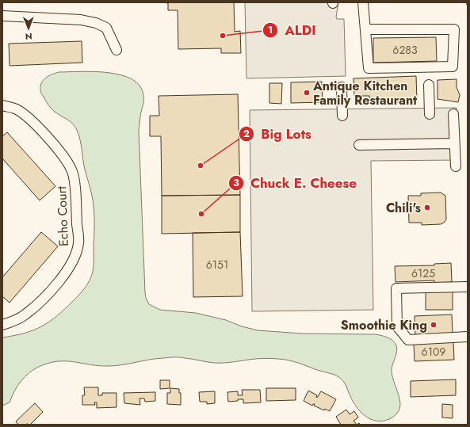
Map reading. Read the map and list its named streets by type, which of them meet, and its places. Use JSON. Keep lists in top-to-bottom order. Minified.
{"streets":{"street":["Echo Court"]},"places":["ALDI","Antique Kitchen Family Restaurant","Big Lots","Chili's","Chuck E. Cheese","Smoothie King"],"house_numbers":["6283","6151","6125","6109"],"north":"bottom"}
